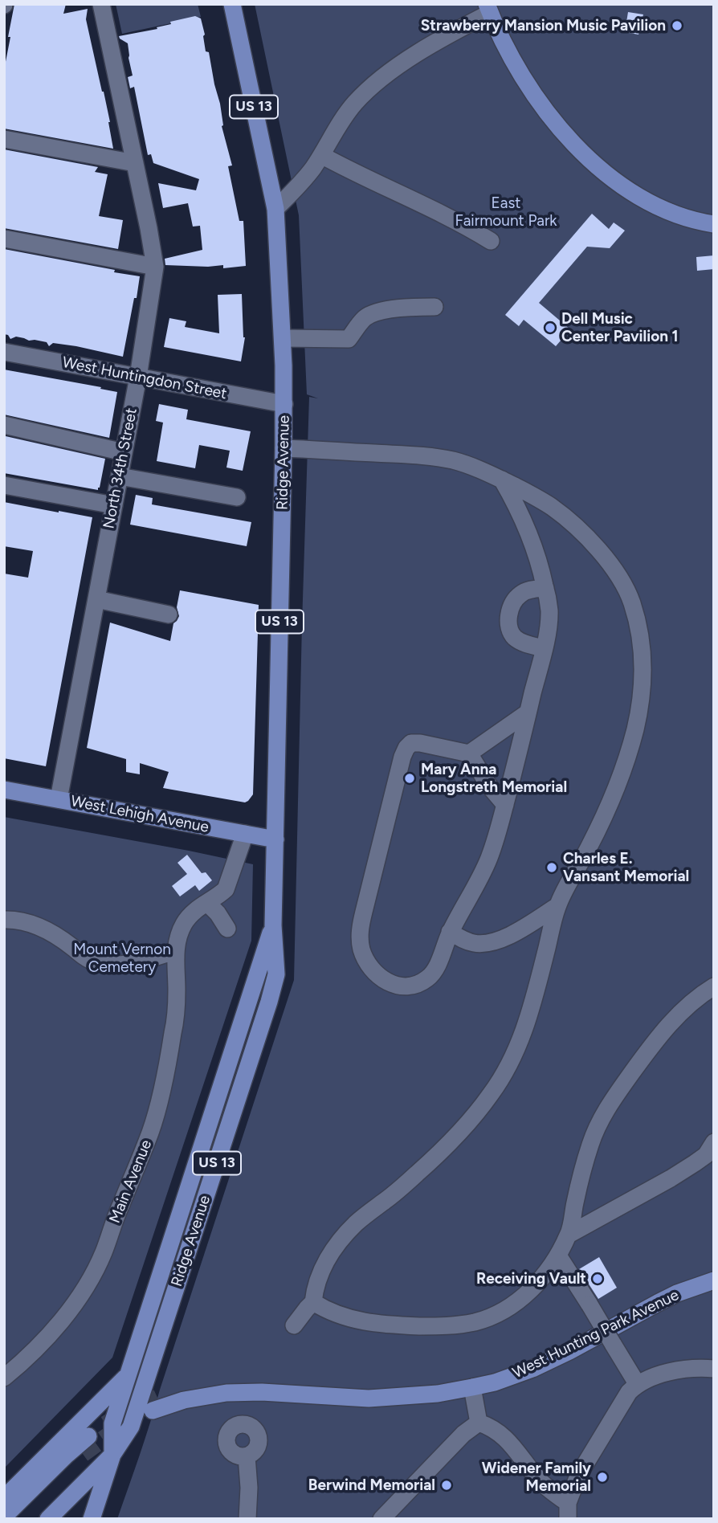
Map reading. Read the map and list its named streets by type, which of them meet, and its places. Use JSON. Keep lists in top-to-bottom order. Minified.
{"streets":{"main road":["US 13","Ridge Avenue","West Lehigh Avenue","West Hunting Park Avenue"],"street":["West Huntingdon Street","North 34th Street","Main Avenue"]},"crossings":[["US 13","Ridge Avenue"],["West Huntingdon Street","Ridge Avenue"],["West Huntingdon Street","North 34th Street"],["Ridge Avenue","West Lehigh Avenue"],["North 34th Street","West Lehigh Avenue"],["West Lehigh Avenue","Main Avenue"]],"parks":["East Fairmount Park","Mount Vernon Cemetery"],"places":["Strawberry Mansion Music Pavilion","Dell Music Center Pavilion 1","Mary Anna Longstreth Memorial","Charles E. Vansant Memorial","Receiving Vault","Widener Family Memorial","Berwind Memorial"]}
